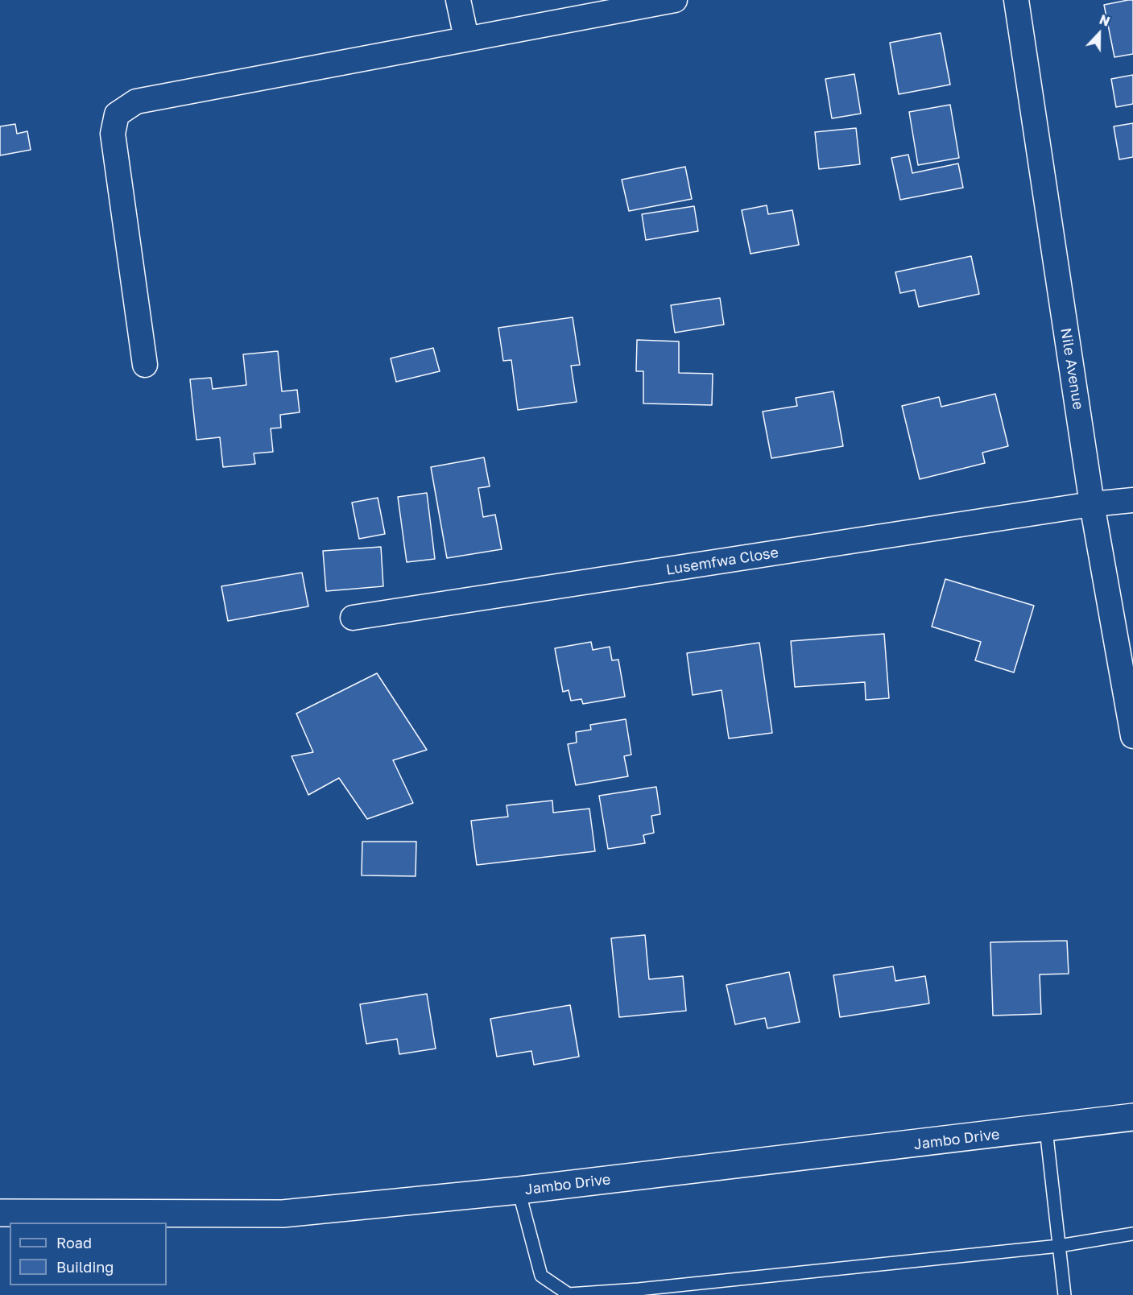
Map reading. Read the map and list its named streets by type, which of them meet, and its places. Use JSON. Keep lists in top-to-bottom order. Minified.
{"streets":{"main road":["Jambo Drive"],"street":["Nile Avenue","Lusemfwa Close"]},"crossings":[["Nile Avenue","Lusemfwa Close"]],"legend":["Road","Building"],"north":"top"}
